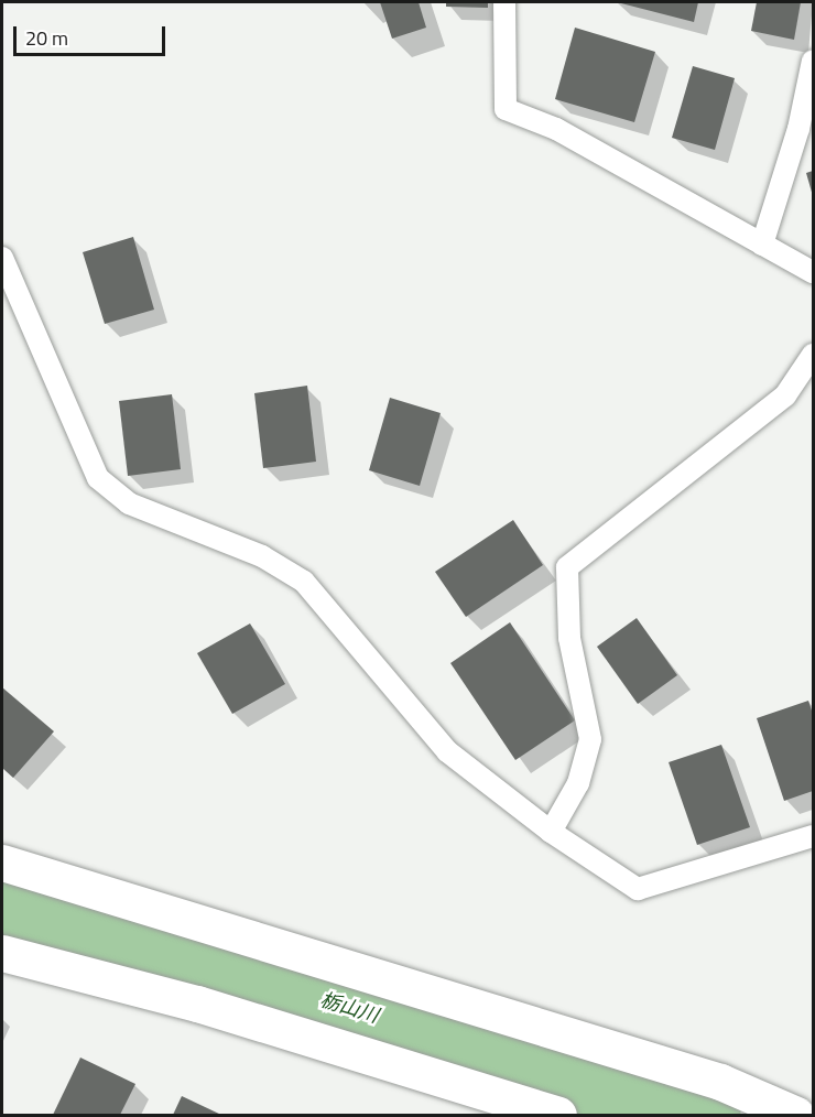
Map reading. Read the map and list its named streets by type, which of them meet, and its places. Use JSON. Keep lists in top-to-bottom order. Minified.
{"water":["栃山川"],"scale_bar":"20 m"}
